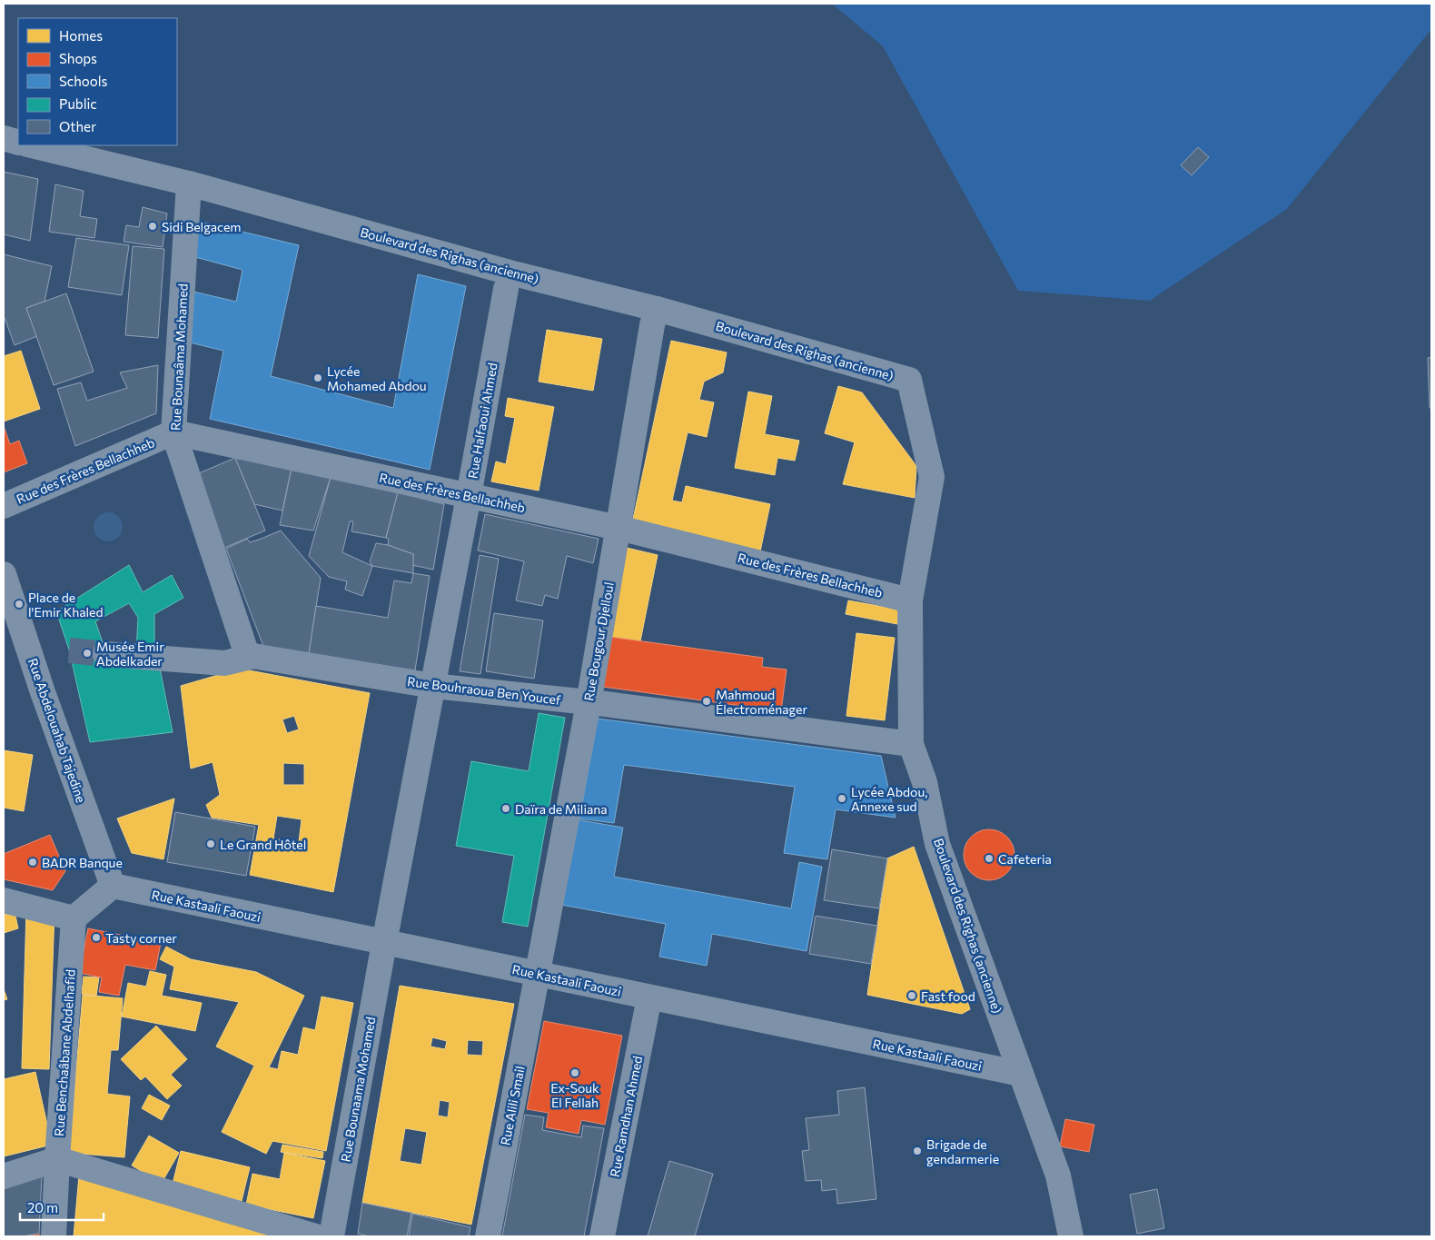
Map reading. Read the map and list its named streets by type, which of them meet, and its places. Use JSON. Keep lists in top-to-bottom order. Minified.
{"streets":{"street":["Boulevard des Righas (ancienne)","Rue Bounaâma Mohamed","Rue Halfaoui Ahmed","Rue des Frères Bellachheb","Rue Bougour Djelloul","Rue Bouhraoua Ben Youcef","Rue Abdelouahab Tajedine","Rue Kastaali Faouzi","Rue Benchaâbane Abdelhafid","Rue Bounaama Mohamed","Rue Alili Smail","Rue Ramdhan Ahmed"]},"crossings":[["Boulevard des Righas (ancienne)","Rue Bounaâma Mohamed"],["Boulevard des Righas (ancienne)","Rue des Frères Bellachheb"],["Boulevard des Righas (ancienne)","Rue Bougour Djelloul"],["Boulevard des Righas (ancienne)","Rue Bouhraoua Ben Youcef"],["Boulevard des Righas (ancienne)","Rue Kastaali Faouzi"],["Rue Bounaâma Mohamed","Rue des Frères Bellachheb"],["Rue Bounaâma Mohamed","Rue Bouhraoua Ben Youcef"],["Rue Halfaoui Ahmed","Rue des Frères Bellachheb"],["Rue Halfaoui Ahmed","Rue Bouhraoua Ben Youcef"],["Rue Halfaoui Ahmed","Rue Kastaali Faouzi"],["Rue Halfaoui Ahmed","Rue Bounaama Mohamed"],["Rue des Frères Bellachheb","Rue Bougour Djelloul"],["Rue Bougour Djelloul","Rue Bouhraoua Ben Youcef"],["Rue Bougour Djelloul","Rue Kastaali Faouzi"],["Rue Bougour Djelloul","Rue Alili Smail"],["Rue Abdelouahab Tajedine","Rue Kastaali Faouzi"],["Rue Kastaali Faouzi","Rue Bounaama Mohamed"],["Rue Kastaali Faouzi","Rue Alili Smail"],["Rue Kastaali Faouzi","Rue Ramdhan Ahmed"]],"places":["Sidi Belgacem","Lycée Mohamed Abdou","Place de l'Emir Khaled","Musée Emir Abdelkader","Mahmoud Électroménager","Lycée Abdou, Annexe sud","Daïra de Miliana","Le Grand Hôtel","Cafeteria","BADR Banque","Tasty corner","Fast food","Ex-Souk El Fellah","Brigade de gendarmerie"],"legend":["Homes","Shops","Schools","Public","Other"],"scale_bar":"20 m"}
